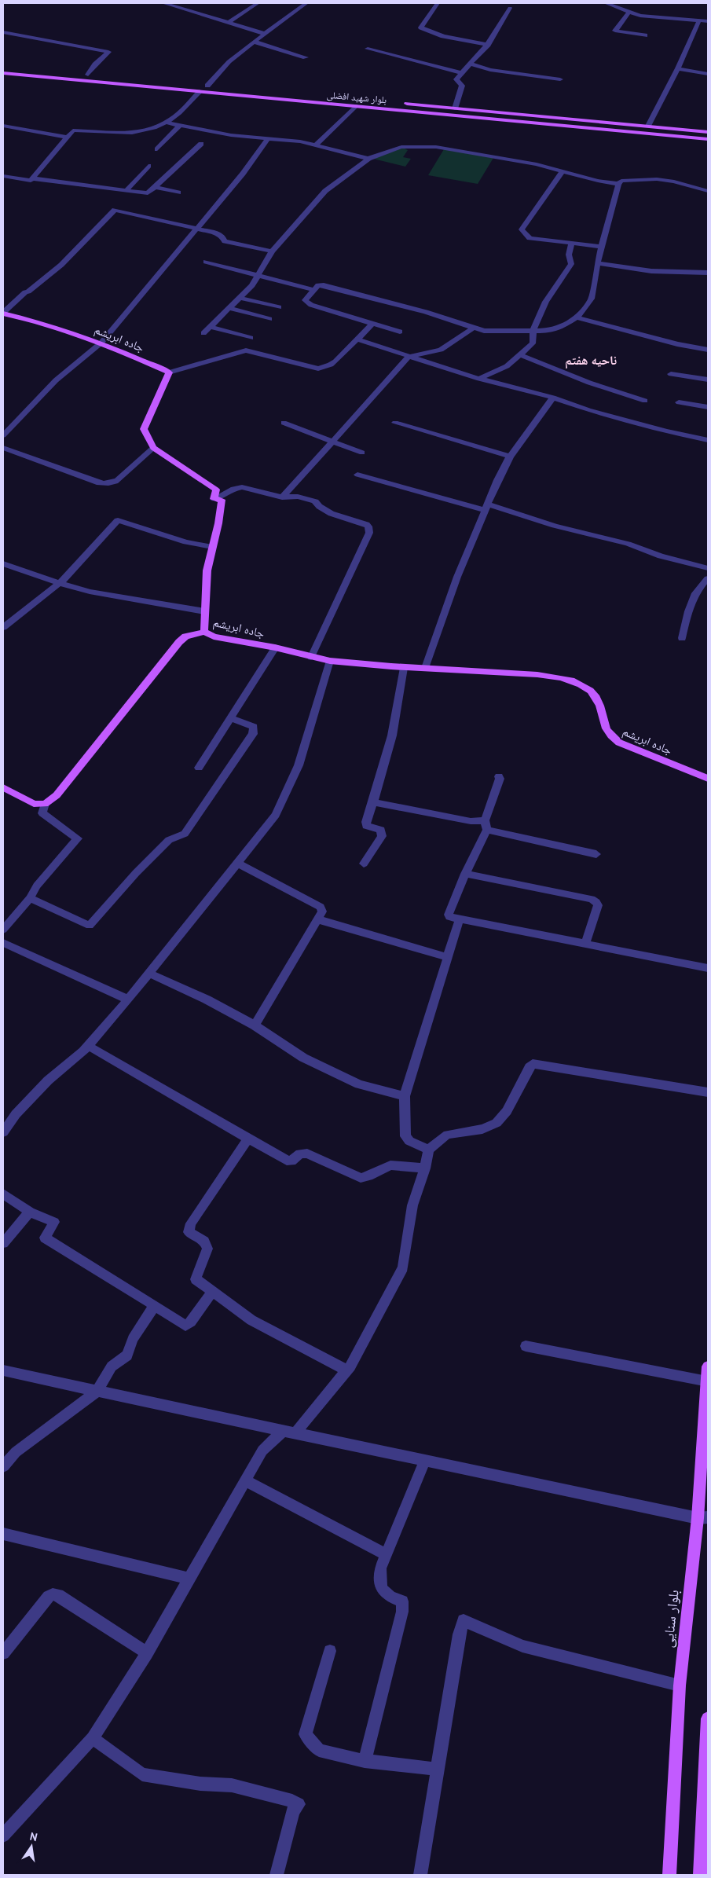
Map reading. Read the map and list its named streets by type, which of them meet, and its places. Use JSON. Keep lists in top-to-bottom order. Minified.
{"streets":{"main road":["بلوار شهید افضلی","جاده ابریشم","بلوار سنایی"]},"districts":["ناحیه هفتم"],"north":"top"}
